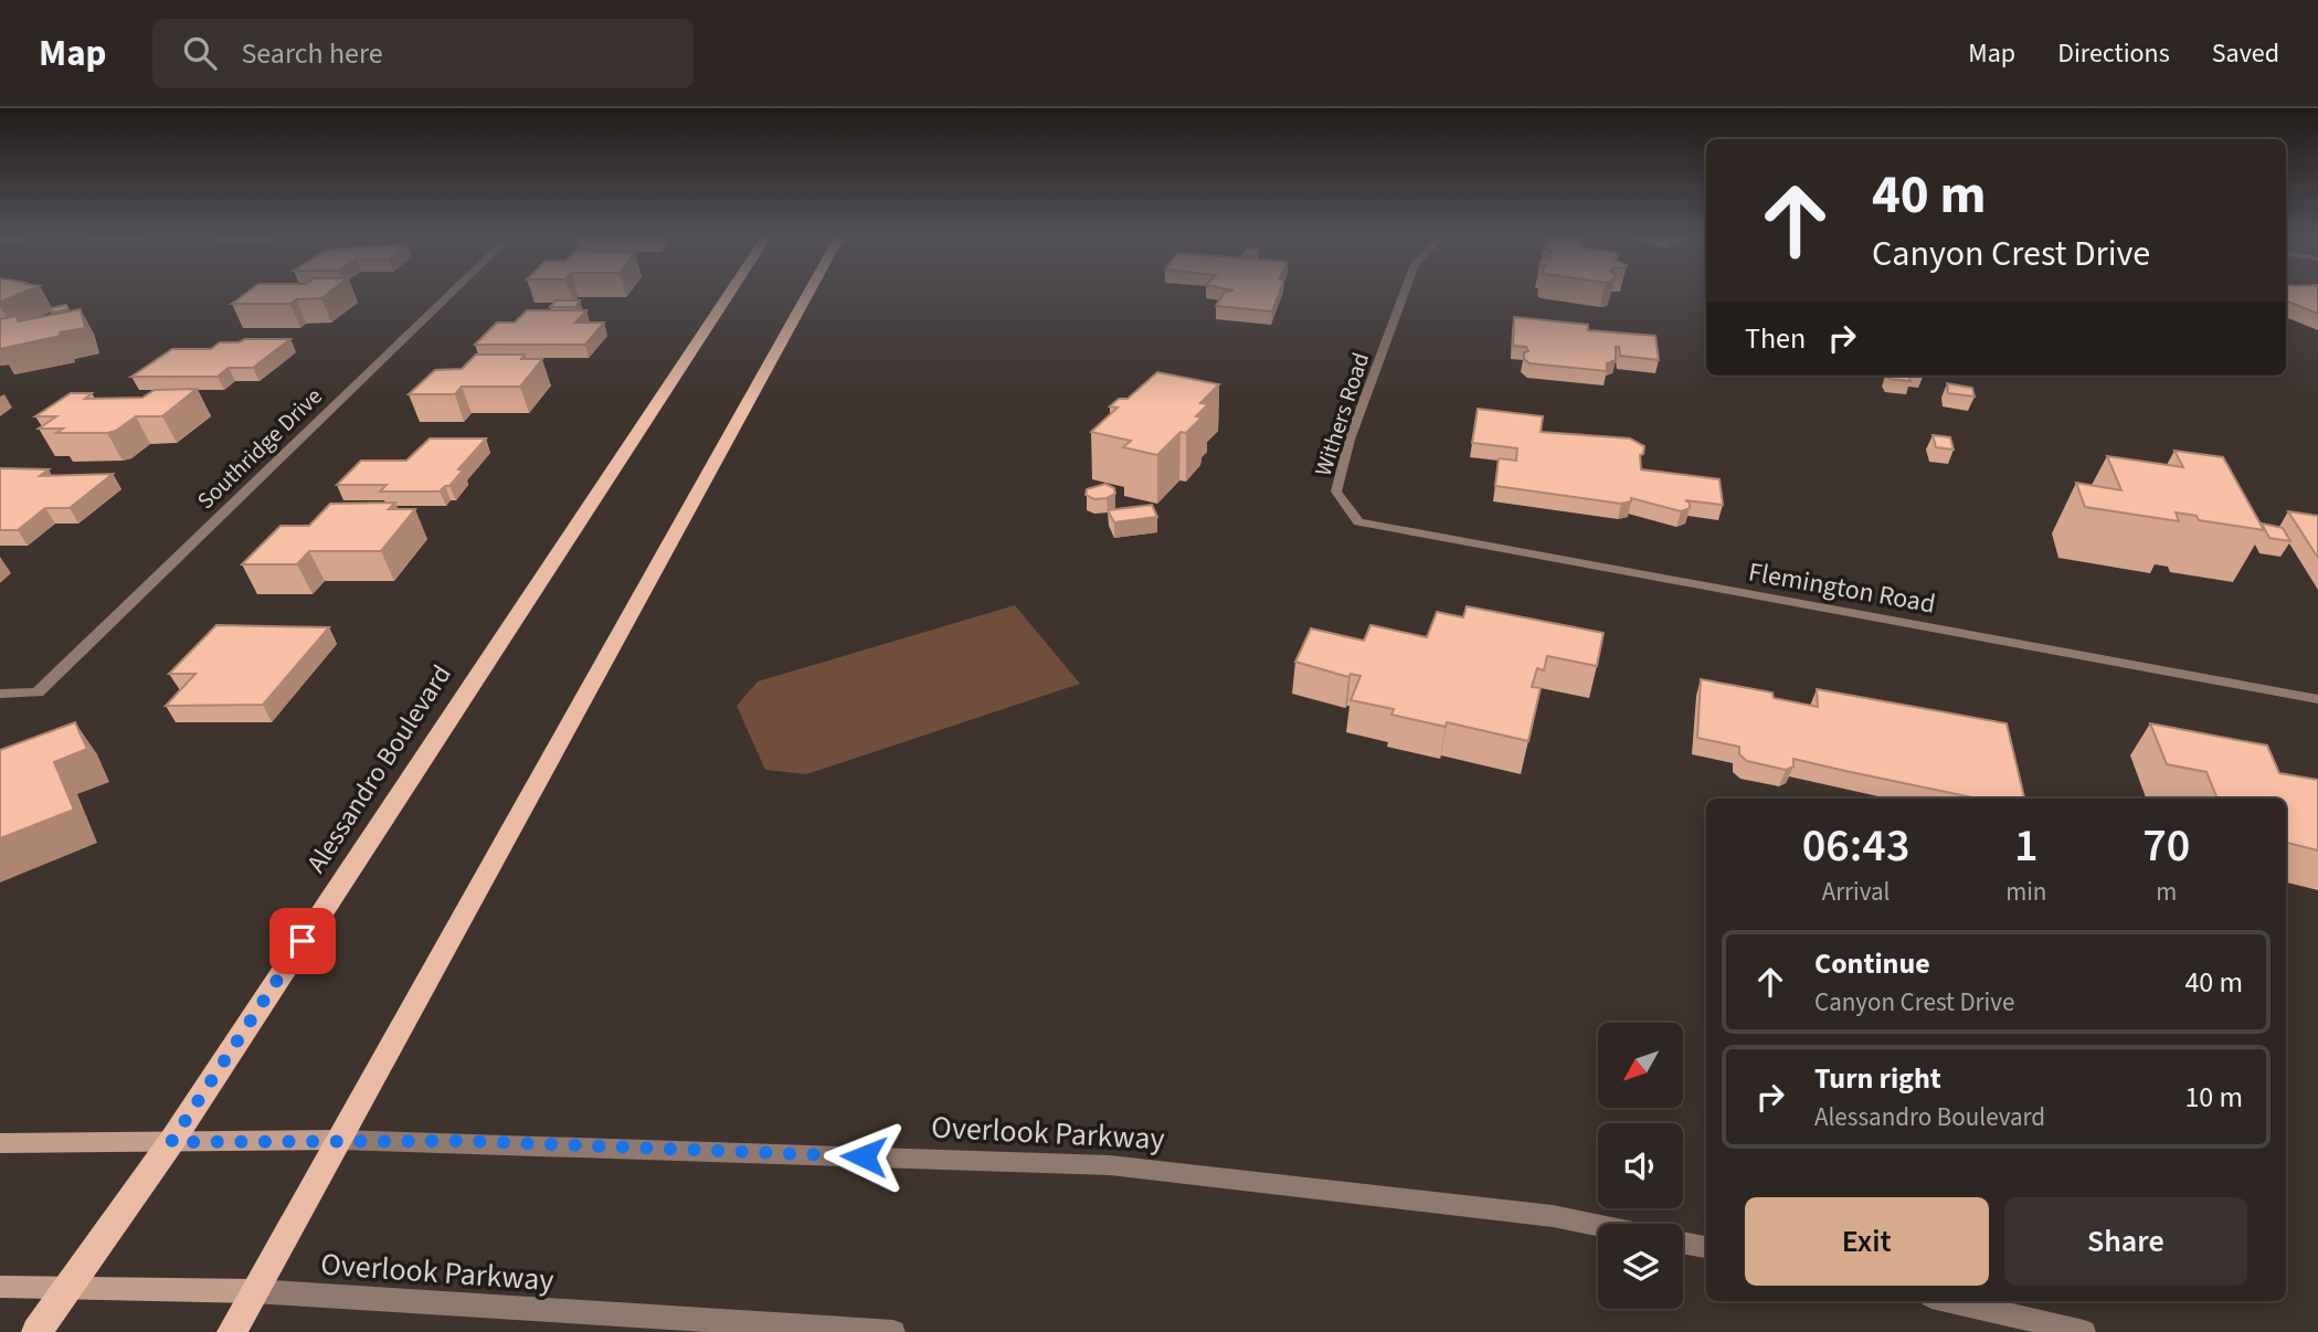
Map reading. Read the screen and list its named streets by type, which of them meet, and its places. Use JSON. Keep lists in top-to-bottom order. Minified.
{"streets":{"main road":["Alessandro Boulevard"],"street":["Withers Road","Southridge Drive","Flemington Road","Overlook Parkway"]},"crossings":[["Withers Road","Flemington Road"]],"north":"bottom left","page":{"header":"Map","search":"Search here","nav":["Map","Directions","Saved"],"turn":["40 m","Canyon Crest Drive"],"then":"Then","eta":["06:43","Arrival","1","min","70","m"],"list":[{"name":"Continue","note":"Canyon Crest Drive","value":"40 m"},{"name":"Turn right","note":"Alessandro Boulevard","value":"10 m"}],"buttons":["Exit","Share"]}}
